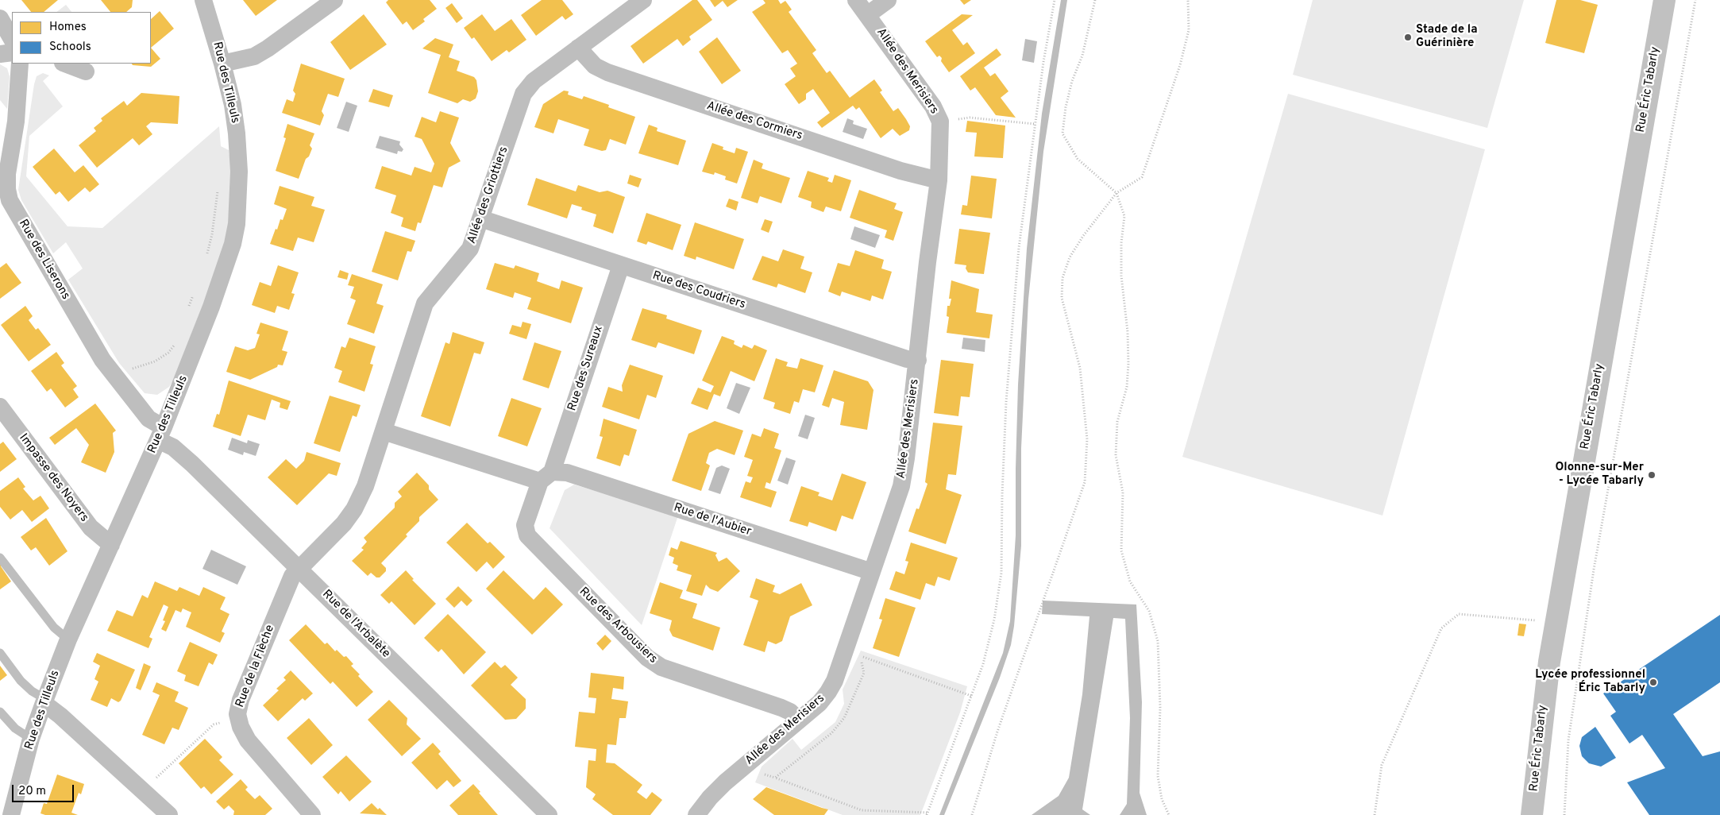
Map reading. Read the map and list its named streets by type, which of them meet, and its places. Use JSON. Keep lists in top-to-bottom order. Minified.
{"streets":{"street":["Allée des Merisiers","Rue des Tilleuls","Rue Éric Tabarly","Allée des Cormiers","Allée des Griottiers","Rue des Liserons","Rue des Coudriers","Rue des Sureaux","Impasse des Noyers","Rue de l'Aubier","Rue de l’Arbalète","Rue des Arbousiers","Rue de la Flèche"]},"crossings":[["Allée des Merisiers","Allée des Cormiers"],["Allée des Merisiers","Rue des Coudriers"],["Allée des Merisiers","Rue de l'Aubier"],["Allée des Merisiers","Rue des Arbousiers"],["Rue des Tilleuls","Rue des Liserons"],["Rue des Tilleuls","Impasse des Noyers"],["Rue des Tilleuls","Rue de l’Arbalète"],["Allée des Cormiers","Allée des Griottiers"],["Allée des Griottiers","Rue des Coudriers"],["Allée des Griottiers","Rue de l’Arbalète"],["Allée des Griottiers","Rue de la Flèche"],["Rue des Liserons","Rue de l’Arbalète"],["Rue des Coudriers","Rue des Sureaux"],["Rue des Sureaux","Rue de l'Aubier"],["Rue des Sureaux","Rue des Arbousiers"],["Rue de l'Aubier","Rue des Arbousiers"],["Rue de l’Arbalète","Rue de la Flèche"]],"places":["Stade de la Guérinière","Olonne-sur-Mer - Lycée Tabarly","Lycée professionnel Éric Tabarly"],"legend":["Homes","Schools"],"scale_bar":"20 m"}
